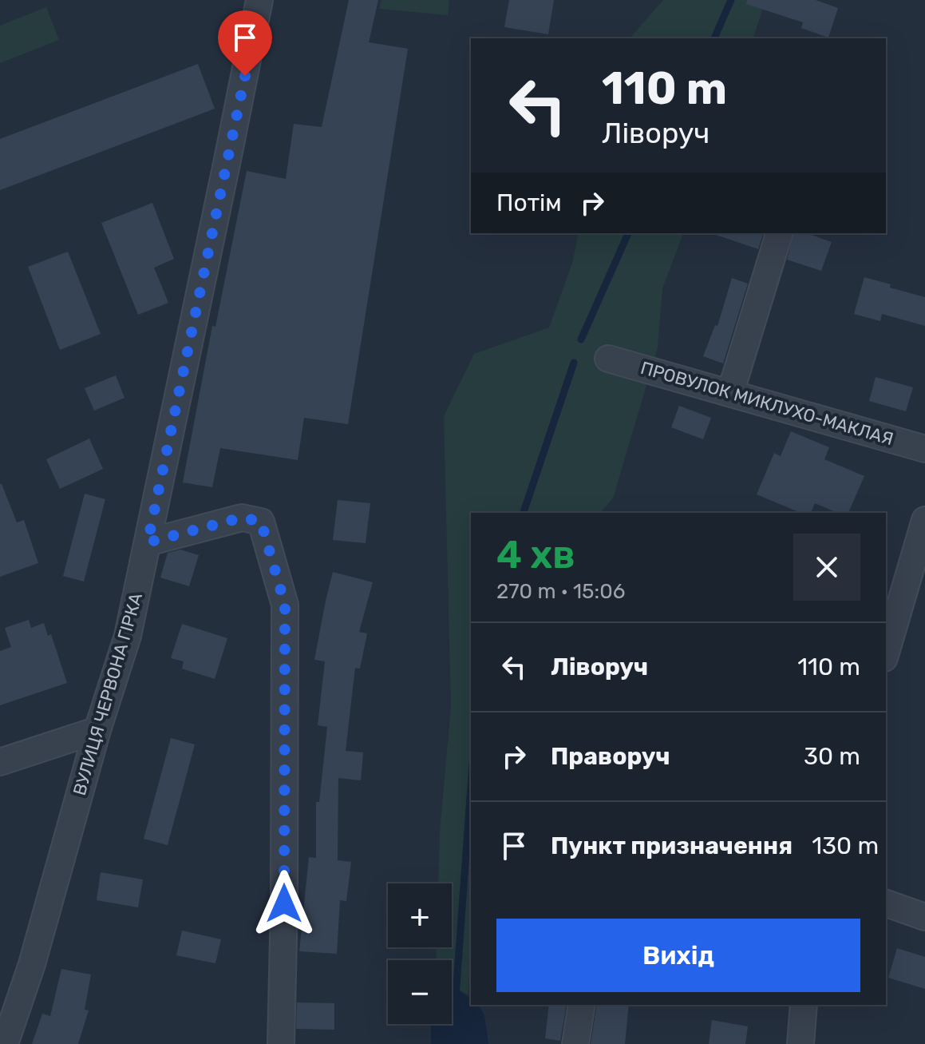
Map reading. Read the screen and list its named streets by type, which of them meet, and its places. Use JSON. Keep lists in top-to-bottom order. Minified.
{"streets":{"street":["ПРОВУЛОК МИКЛУХО-МАКЛАЯ","ВУЛИЦЯ ЧЕРВОНА ГІРКА"]},"page":{"turn":["110 m","Ліворуч"],"then":"Потім","heading":["4 хв","270 m · 15:06"],"list":[{"name":"Ліворуч","value":"110 m"},{"name":"Праворуч","value":"30 m"},{"name":"Пункт призначення","value":"130 m"}],"map_buttons":["+","−"],"buttons":"Вихід"}}
